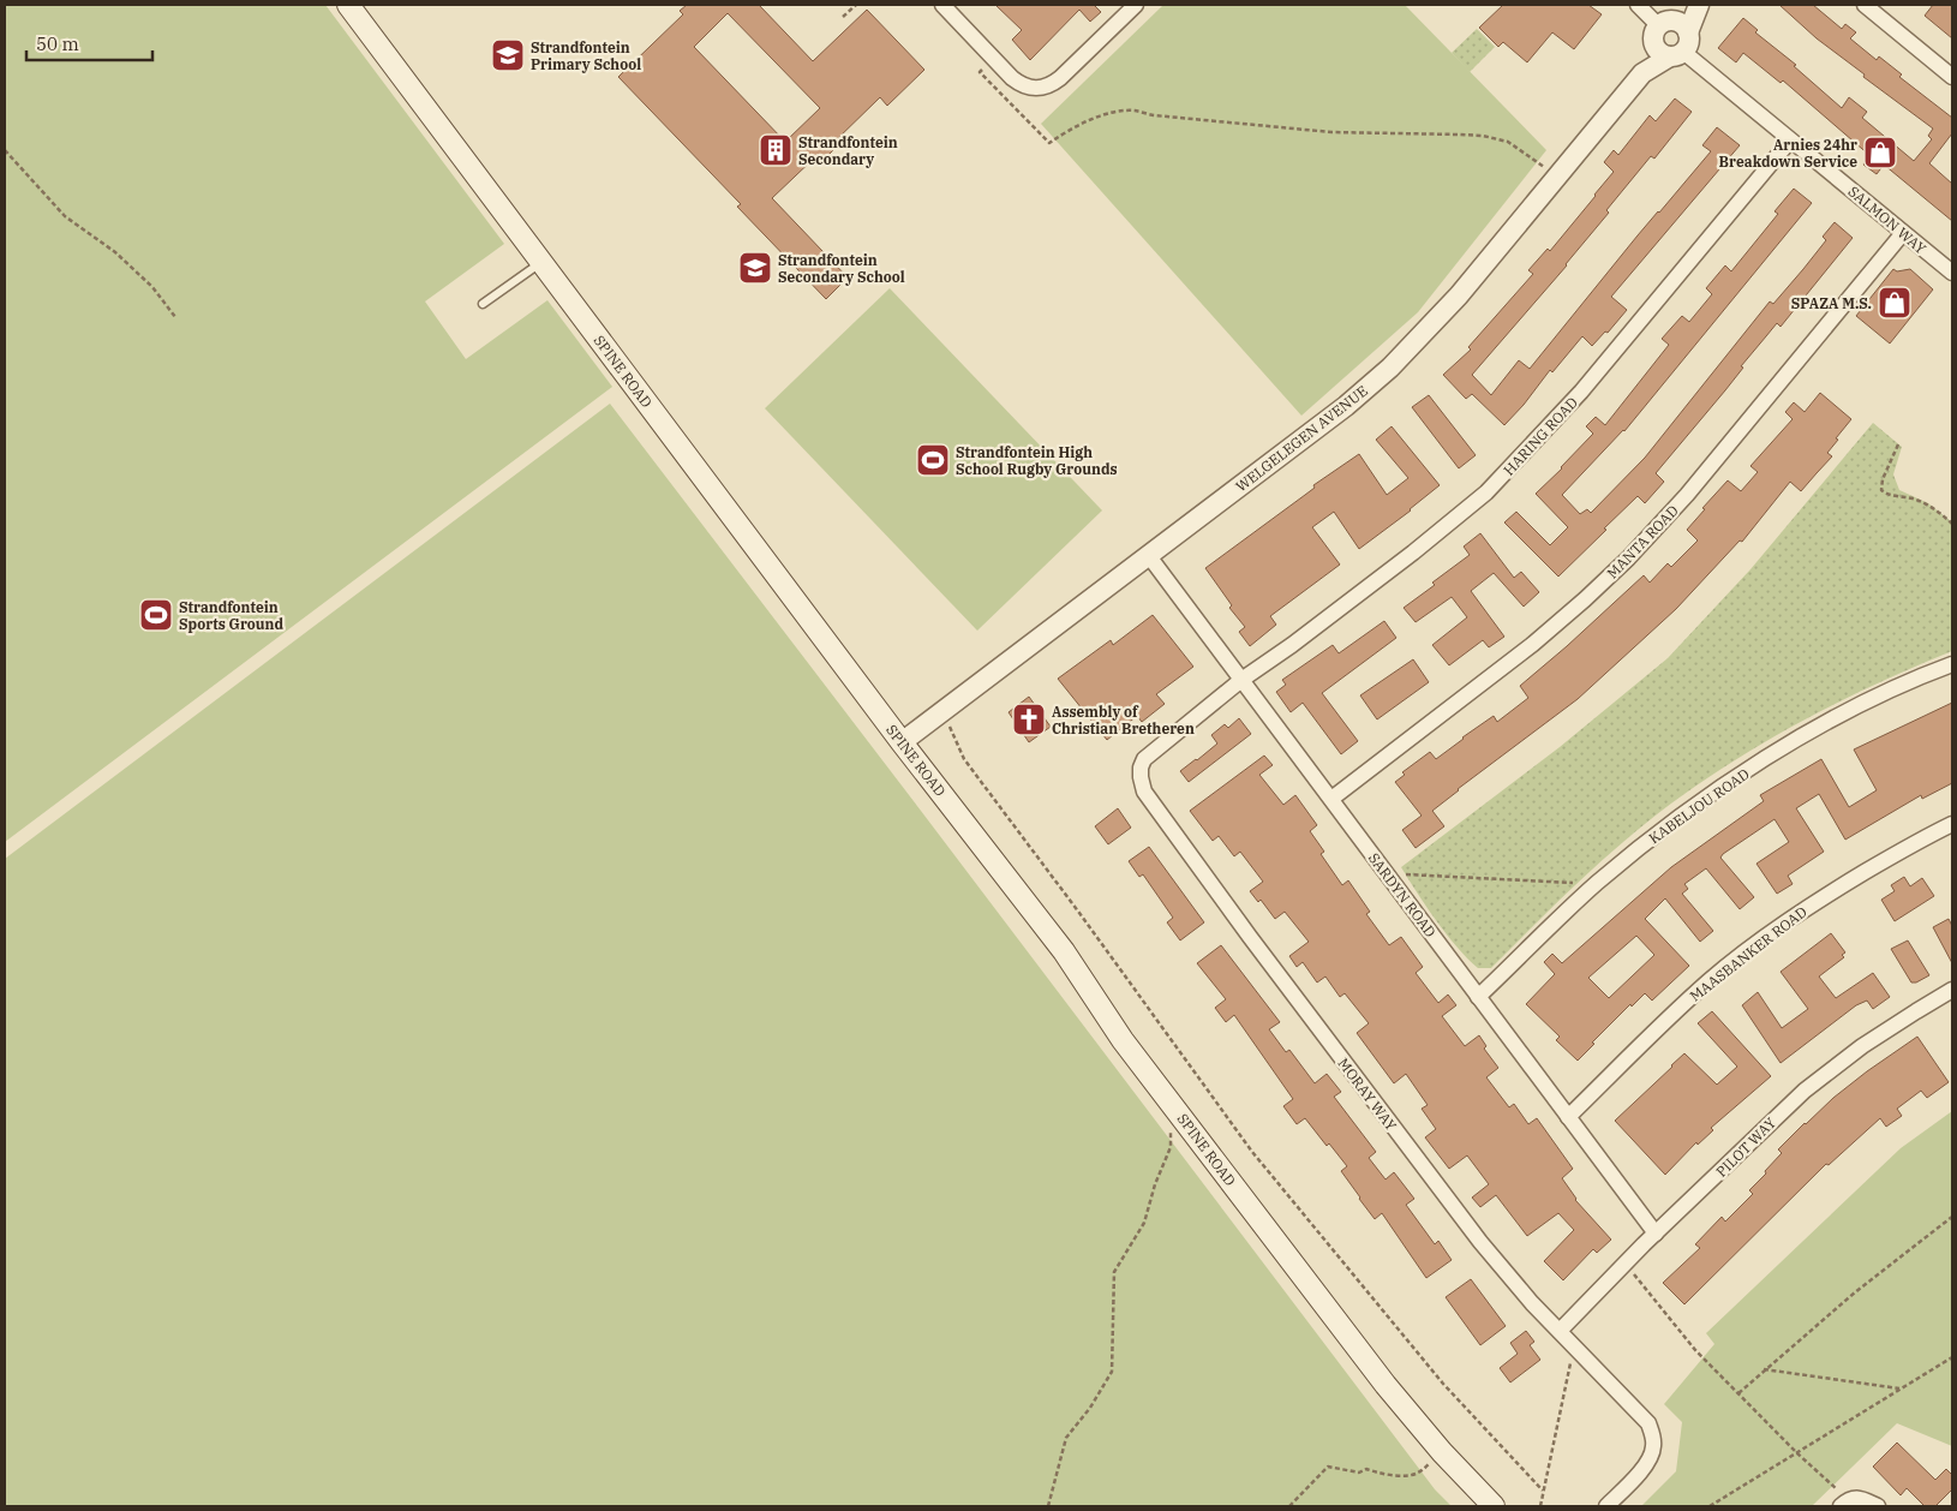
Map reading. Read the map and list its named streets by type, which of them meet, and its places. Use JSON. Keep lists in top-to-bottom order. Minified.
{"streets":{"main road":["SPINE ROAD"],"street":["SALMON WAY","HARING ROAD","WELGELEGEN AVENUE","MANTA ROAD","KABELJOU ROAD","SARDYN ROAD","MAASBANKER ROAD","MORAY WAY","PILOT WAY"]},"crossings":[["SALMON WAY","HARING ROAD"],["SALMON WAY","WELGELEGEN AVENUE"],["SALMON WAY","MANTA ROAD"],["SPINE ROAD","WELGELEGEN AVENUE"],["HARING ROAD","SARDYN ROAD"],["HARING ROAD","MORAY WAY"],["WELGELEGEN AVENUE","SARDYN ROAD"],["MANTA ROAD","SARDYN ROAD"],["KABELJOU ROAD","SARDYN ROAD"],["SARDYN ROAD","MAASBANKER ROAD"],["SARDYN ROAD","MORAY WAY"],["SARDYN ROAD","PILOT WAY"],["MORAY WAY","PILOT WAY"]],"places":{"school or university":["Strandfontein Primary School","Strandfontein Secondary School"],"building":["Strandfontein Secondary"],"shop":["Arnies 24hr Breakdown Service","SPAZA M.S."],"sports":["Strandfontein High School Rugby Grounds","Strandfontein Sports Ground"],"church":["Assembly of Christian Bretheren"]},"scale_bar":"50 m"}
